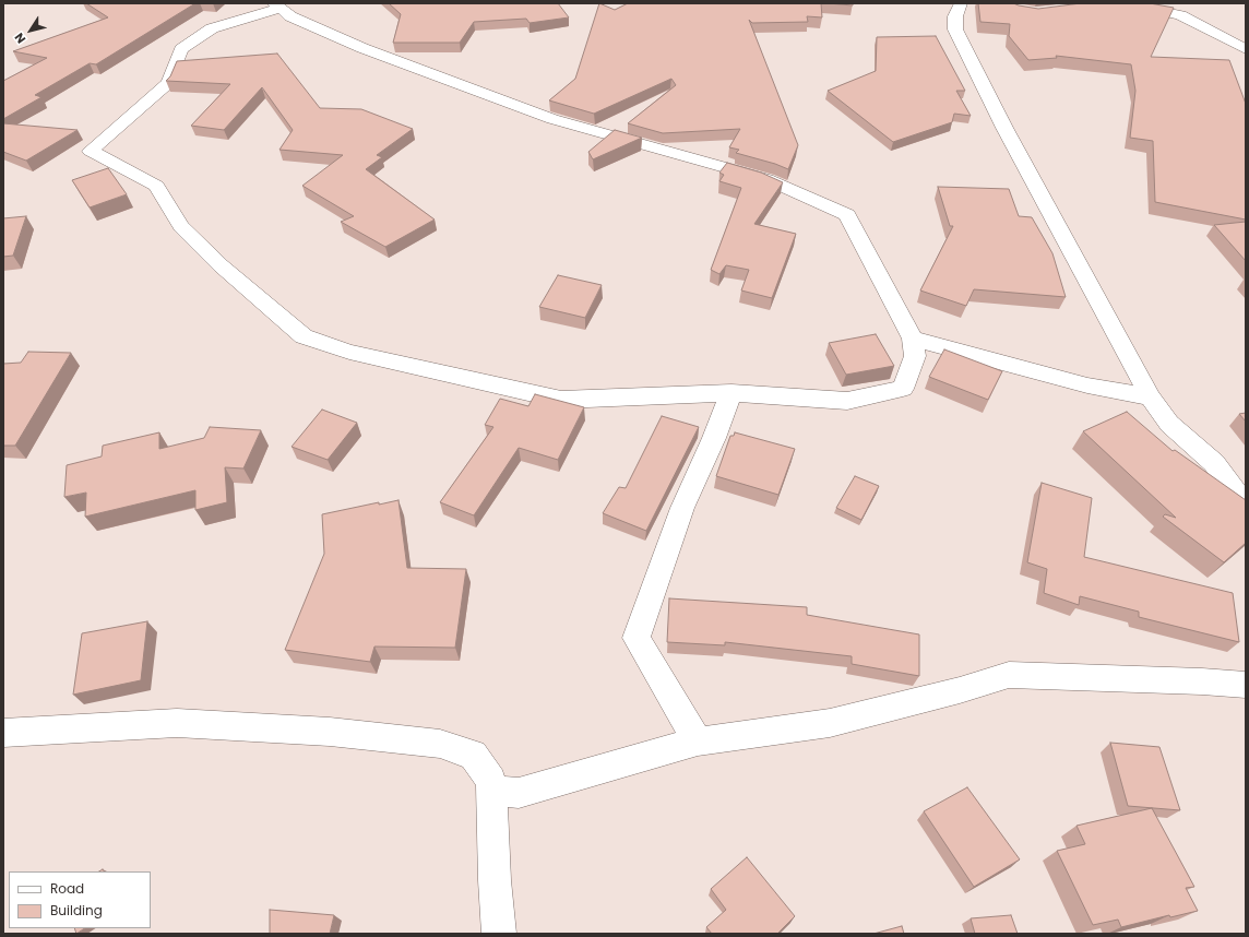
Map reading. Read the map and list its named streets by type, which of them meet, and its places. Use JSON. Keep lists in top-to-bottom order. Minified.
{"legend":["Road","Building"],"north":"bottom left"}
